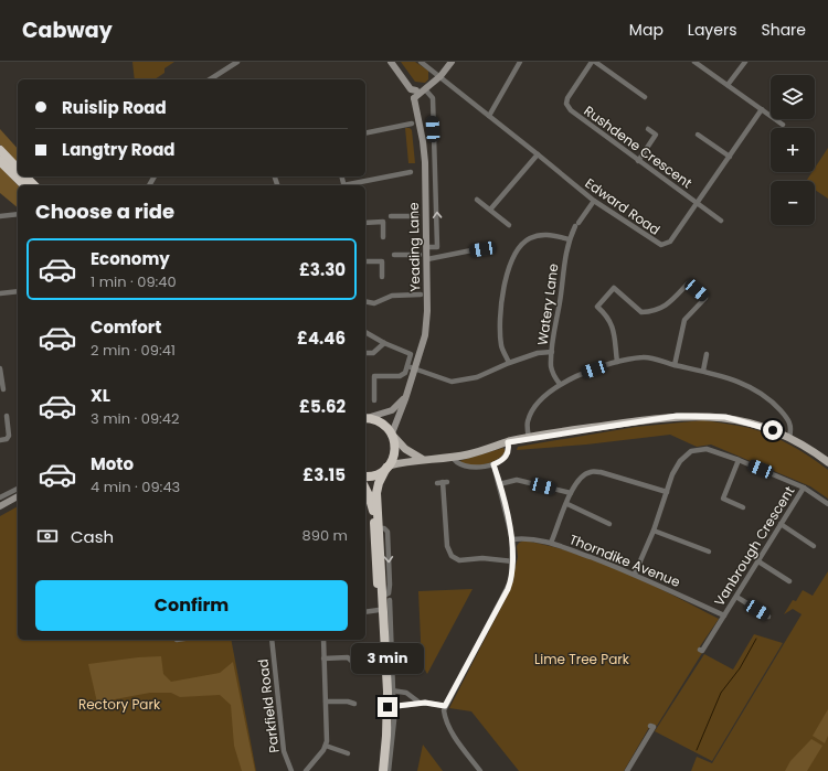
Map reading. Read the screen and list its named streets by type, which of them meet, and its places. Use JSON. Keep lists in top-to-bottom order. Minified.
{"streets":{"street":["Rushdene Crescent","Edward Road","Yeading Lane","Watery Lane","Vanbrough Crescent","Thorndike Avenue","Parkfield Road"]},"crossings":[["Rushdene Crescent","Edward Road"],["Edward Road","Watery Lane"],["Vanbrough Crescent","Thorndike Avenue"]],"parks":["Lime Tree Park","Rectory Park"],"page":{"header":"Cabway","nav":["Map","Layers","Share"],"map_buttons":["+","−"],"banner":["Ruislip Road","Langtry Road"],"heading":"Choose a ride","list":[{"name":"Economy","note":"1 min · 09:40","value":"£3.30"},{"name":"Comfort","note":"2 min · 09:41","value":"£4.46"},{"name":"XL","note":"3 min · 09:42","value":"£5.62"},{"name":"Moto","note":"4 min · 09:43","value":"£3.15"}],"pay":["Cash","890 m"],"buttons":"Confirm","bubble":"3 min"}}
